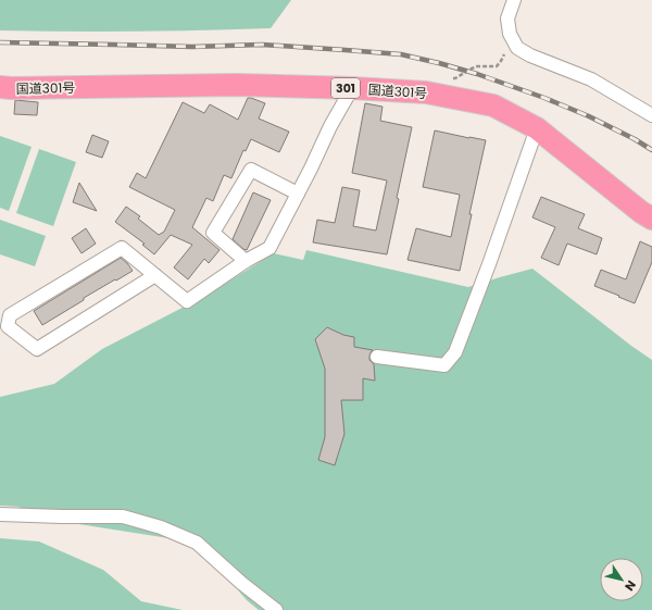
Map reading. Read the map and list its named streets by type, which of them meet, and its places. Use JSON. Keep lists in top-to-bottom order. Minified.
{"streets":{"highway":["国道301号","301"]},"north":"bottom right"}
